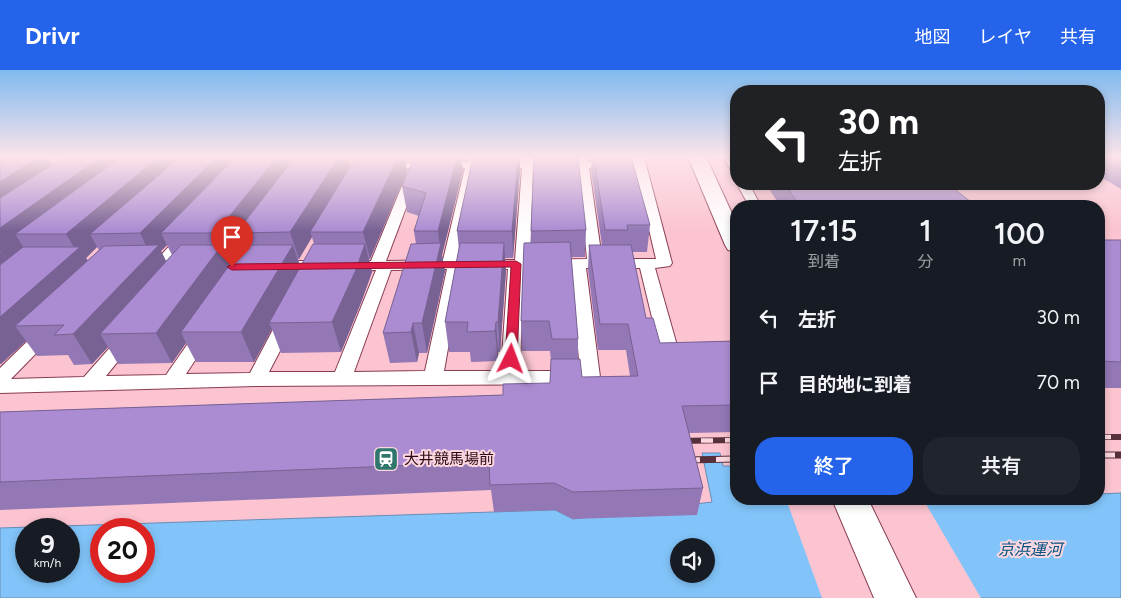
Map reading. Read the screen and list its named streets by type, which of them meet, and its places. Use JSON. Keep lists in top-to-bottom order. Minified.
{"water":["京浜運河"],"places":{"station":["大井競馬場前"]},"page":{"header":"Drivr","nav":["地図","レイヤ","共有"],"turn":["30 m","左折"],"eta":["17:15","到着","1","分","100","m"],"list":[{"name":"左折","value":"30 m"},{"name":"目的地に到着","value":"70 m"}],"buttons":["終了","共有"],"speed":"9 km/h","limit":"20"}}
